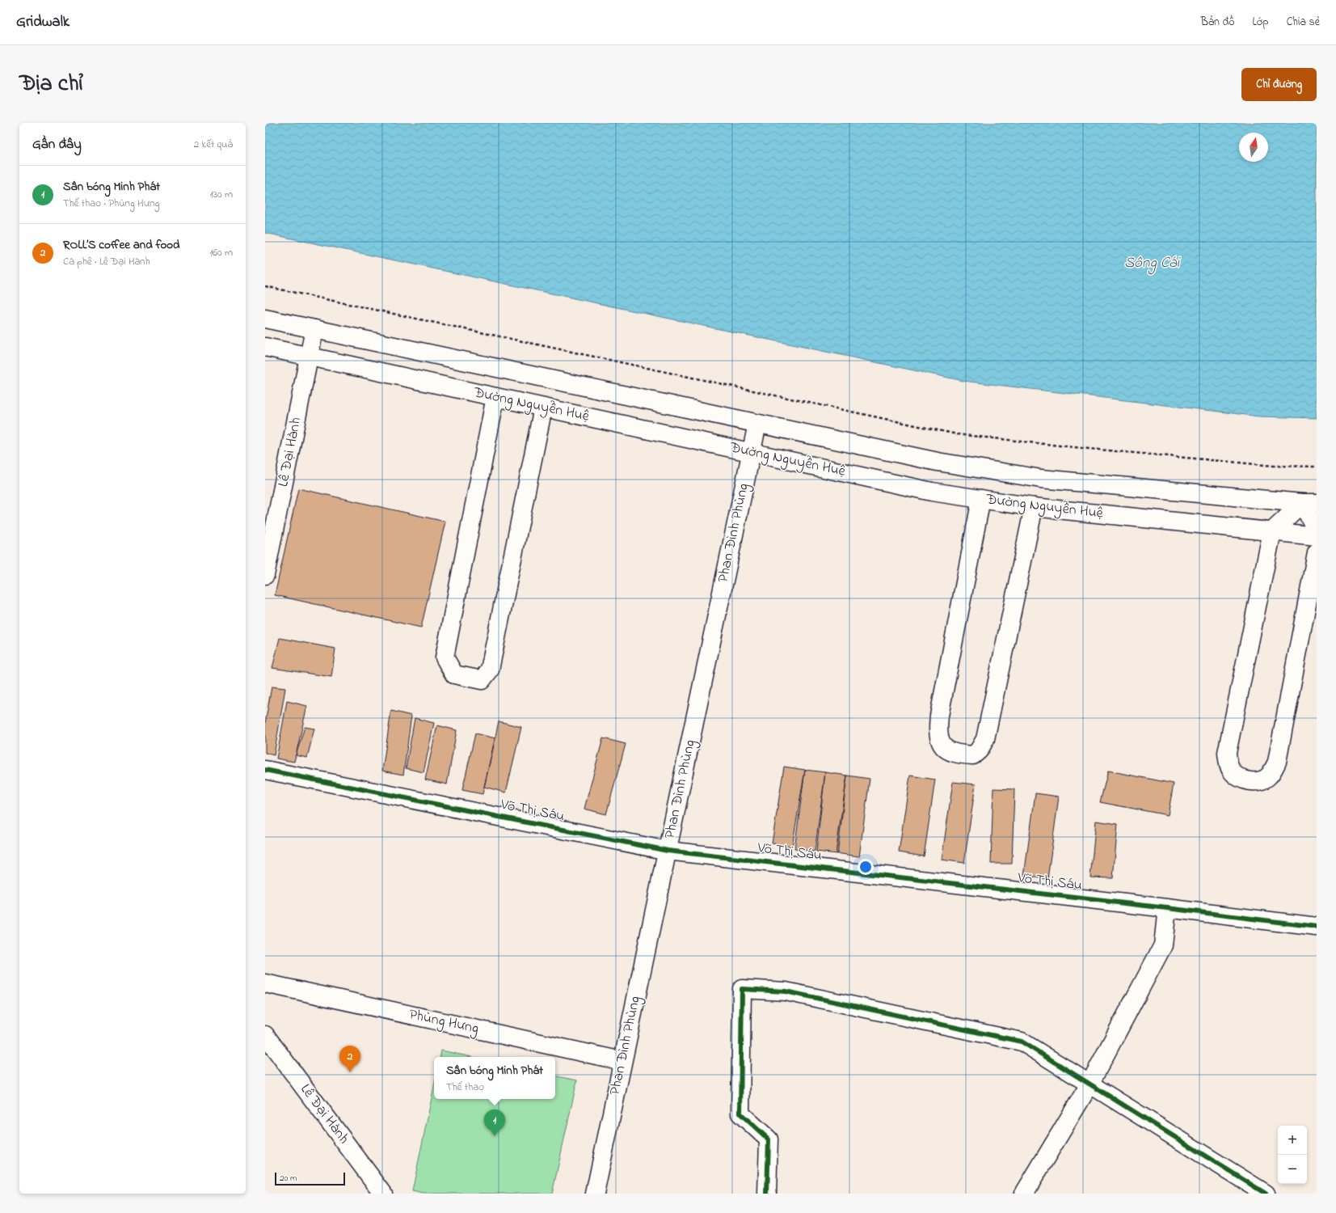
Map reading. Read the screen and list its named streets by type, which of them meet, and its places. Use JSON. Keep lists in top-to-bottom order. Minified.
{"streets":{"street":["Đường Nguyễn Huệ","Lê Đại Hành","Phan Đình Phùng","Võ Thị Sáu","Phùng Hưng"]},"crossings":[["Đường Nguyễn Huệ","Lê Đại Hành"],["Đường Nguyễn Huệ","Phan Đình Phùng"],["Phan Đình Phùng","Võ Thị Sáu"],["Phan Đình Phùng","Phùng Hưng"]],"water":["Sông Cái"],"scale_bar":"20 m","north":"top","page":{"header":"Gridwalk","nav":["Bản đồ","Lớp","Chia sẻ"],"title":"Địa chỉ","buttons":"Chỉ đường","heading":["Gần đây","2 kết quả"],"list":[{"mark":"1","name":"Sân bóng Minh Phát","note":"Thể thao · Phùng Hưng","value":"130 m"},{"mark":"2","name":"ROLL’S coffee and food","note":"Cà phê · Lê Đại Hành","value":"160 m"}],"pins":["2","1"],"popup":["Sân bóng Minh Phát","Thể thao"],"map_buttons":["+","−"],"scale":"20 m"}}
